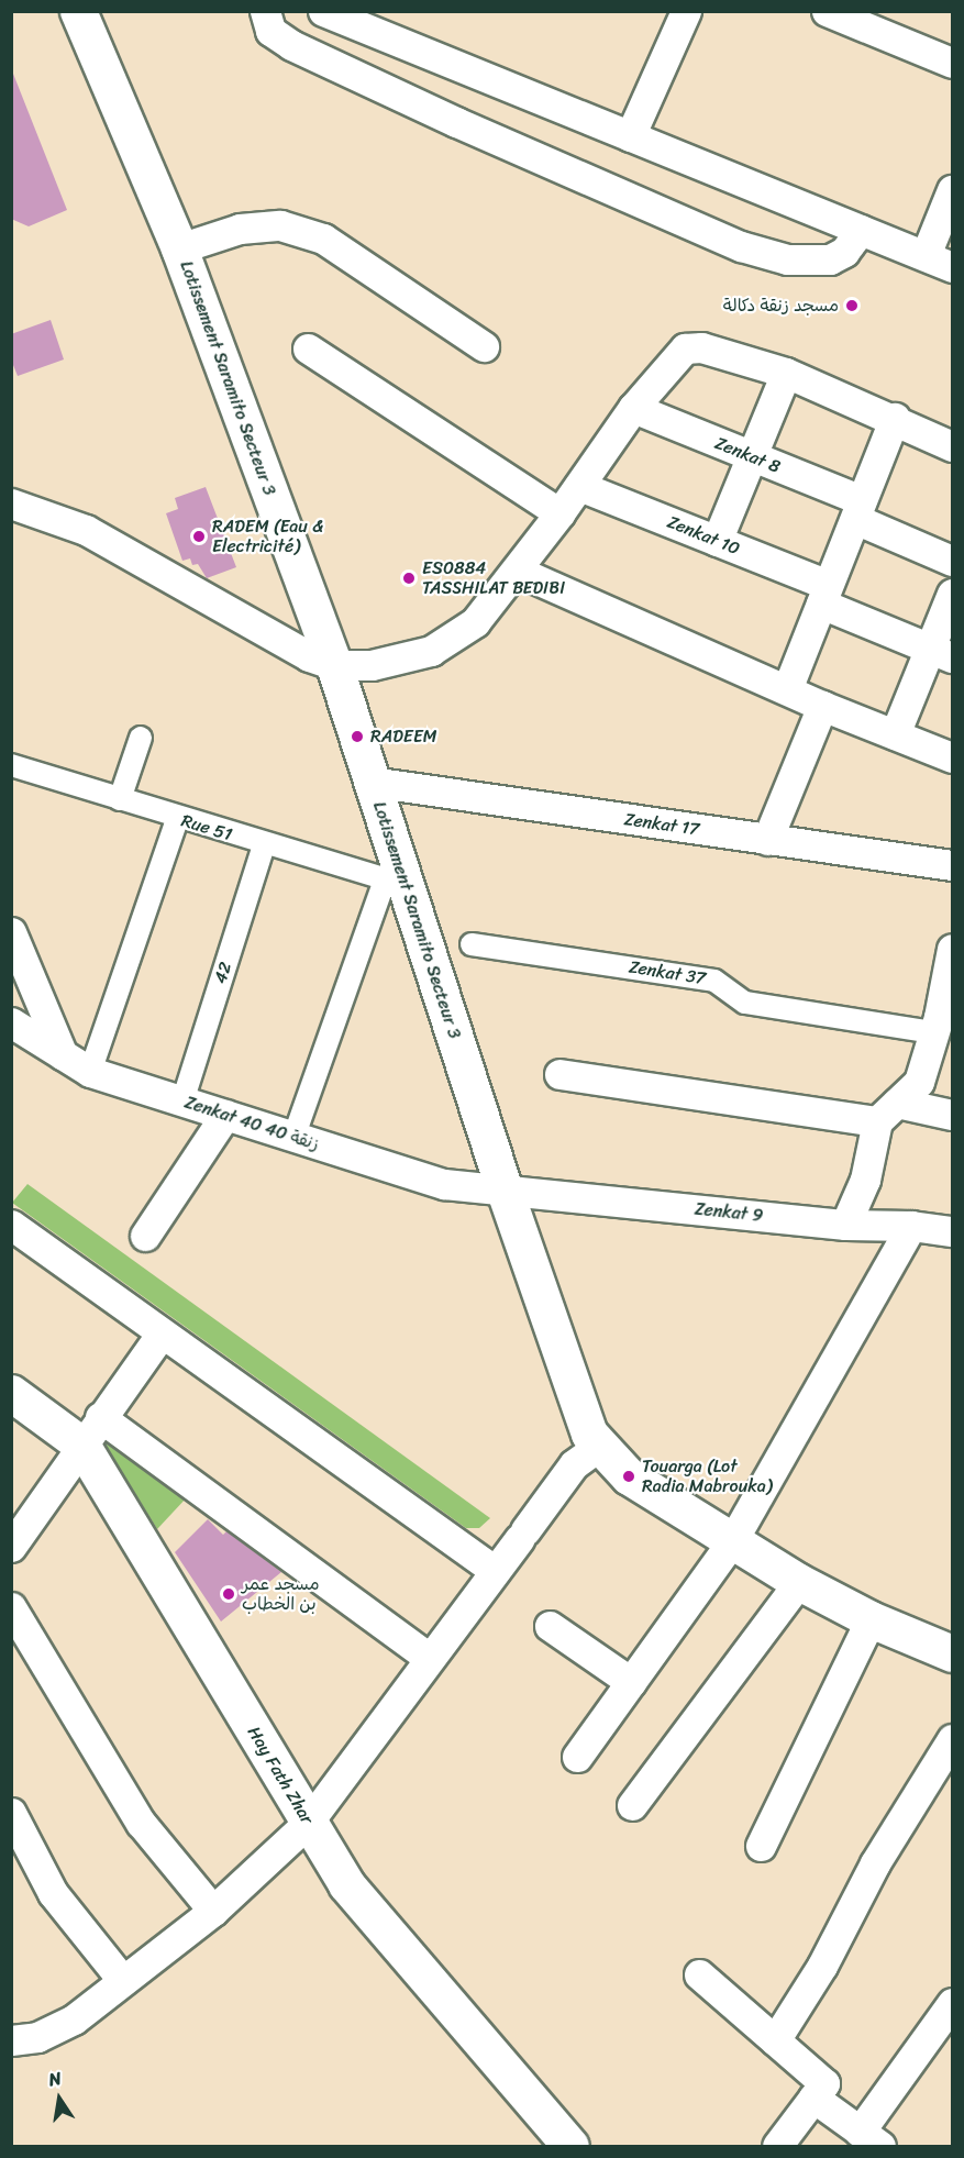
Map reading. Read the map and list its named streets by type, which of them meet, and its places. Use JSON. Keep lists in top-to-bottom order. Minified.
{"streets":{"street":["Lotissement Saramito Secteur 3","Zenkat 8","Zenkat 10","Zenkat 17","Rue 51","42","Zenkat 37","Zenkat 40 زنقة 40","Zenkat 9","Hay Fath Zhar"]},"crossings":[["Lotissement Saramito Secteur 3","Zenkat 17"],["Lotissement Saramito Secteur 3","Rue 51"],["Lotissement Saramito Secteur 3","Zenkat 40 زنقة 40"],["Lotissement Saramito Secteur 3","Zenkat 9"],["Rue 51","42"],["42","Zenkat 40 زنقة 40"],["Zenkat 40 زنقة 40","Zenkat 9"]],"places":["مسجد زنقة دكالة","RADEM (Eau & Electricité)","ES0884 TASSHILAT BEDIBI","RADEEM","Touarga (Lot Radia Mabrouka)","مسجد عمر بن الخطاب"],"north":"top"}
